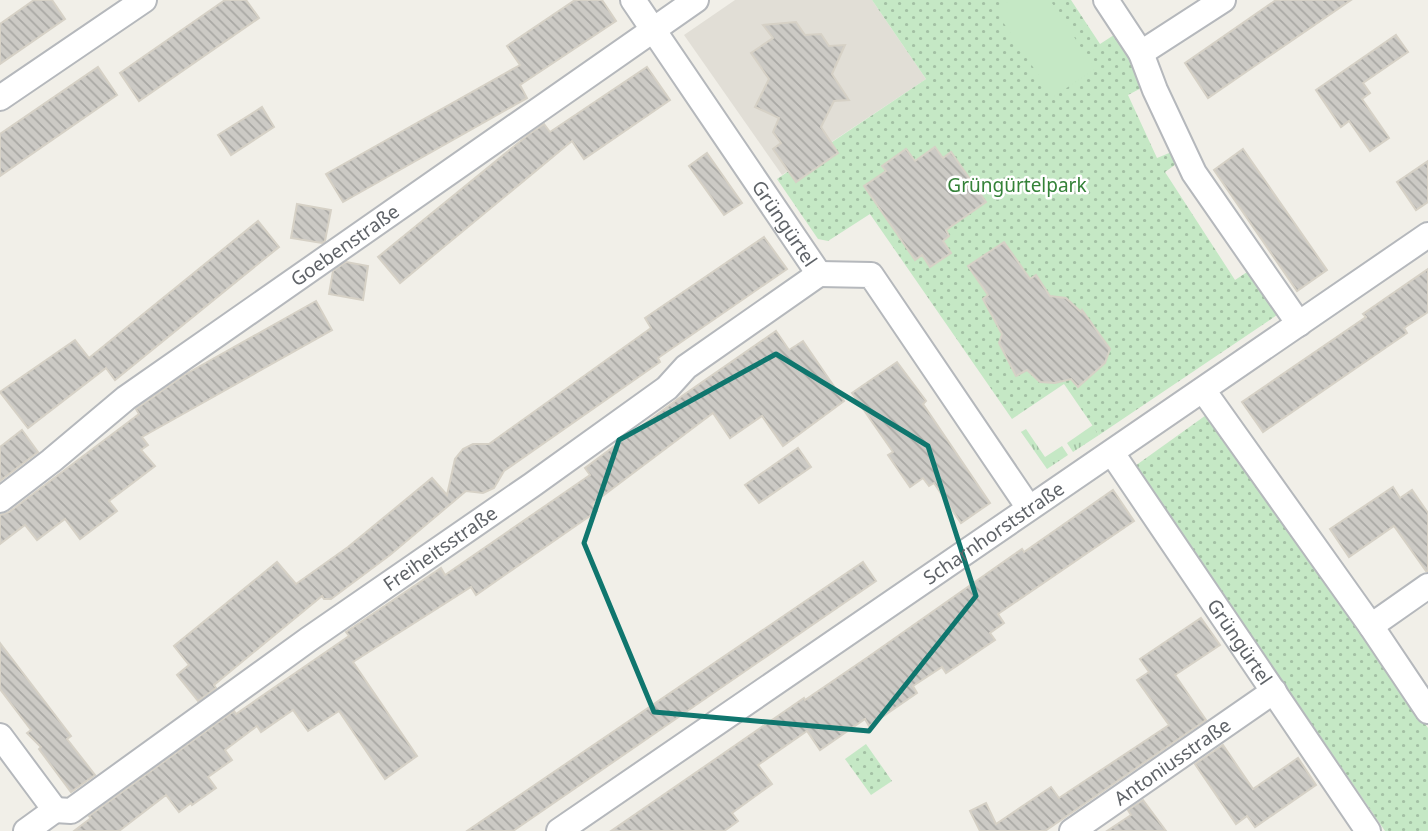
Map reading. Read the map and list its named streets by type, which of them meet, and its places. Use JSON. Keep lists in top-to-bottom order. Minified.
{"streets":{"street":["Grüngürtel","Goebenstraße","Scharnhorststraße","Freiheitsstraße","Antoniusstraße"]},"crossings":[["Grüngürtel","Goebenstraße"],["Grüngürtel","Scharnhorststraße"],["Grüngürtel","Freiheitsstraße"],["Grüngürtel","Antoniusstraße"]],"parks":["Grüngürtelpark"]}
